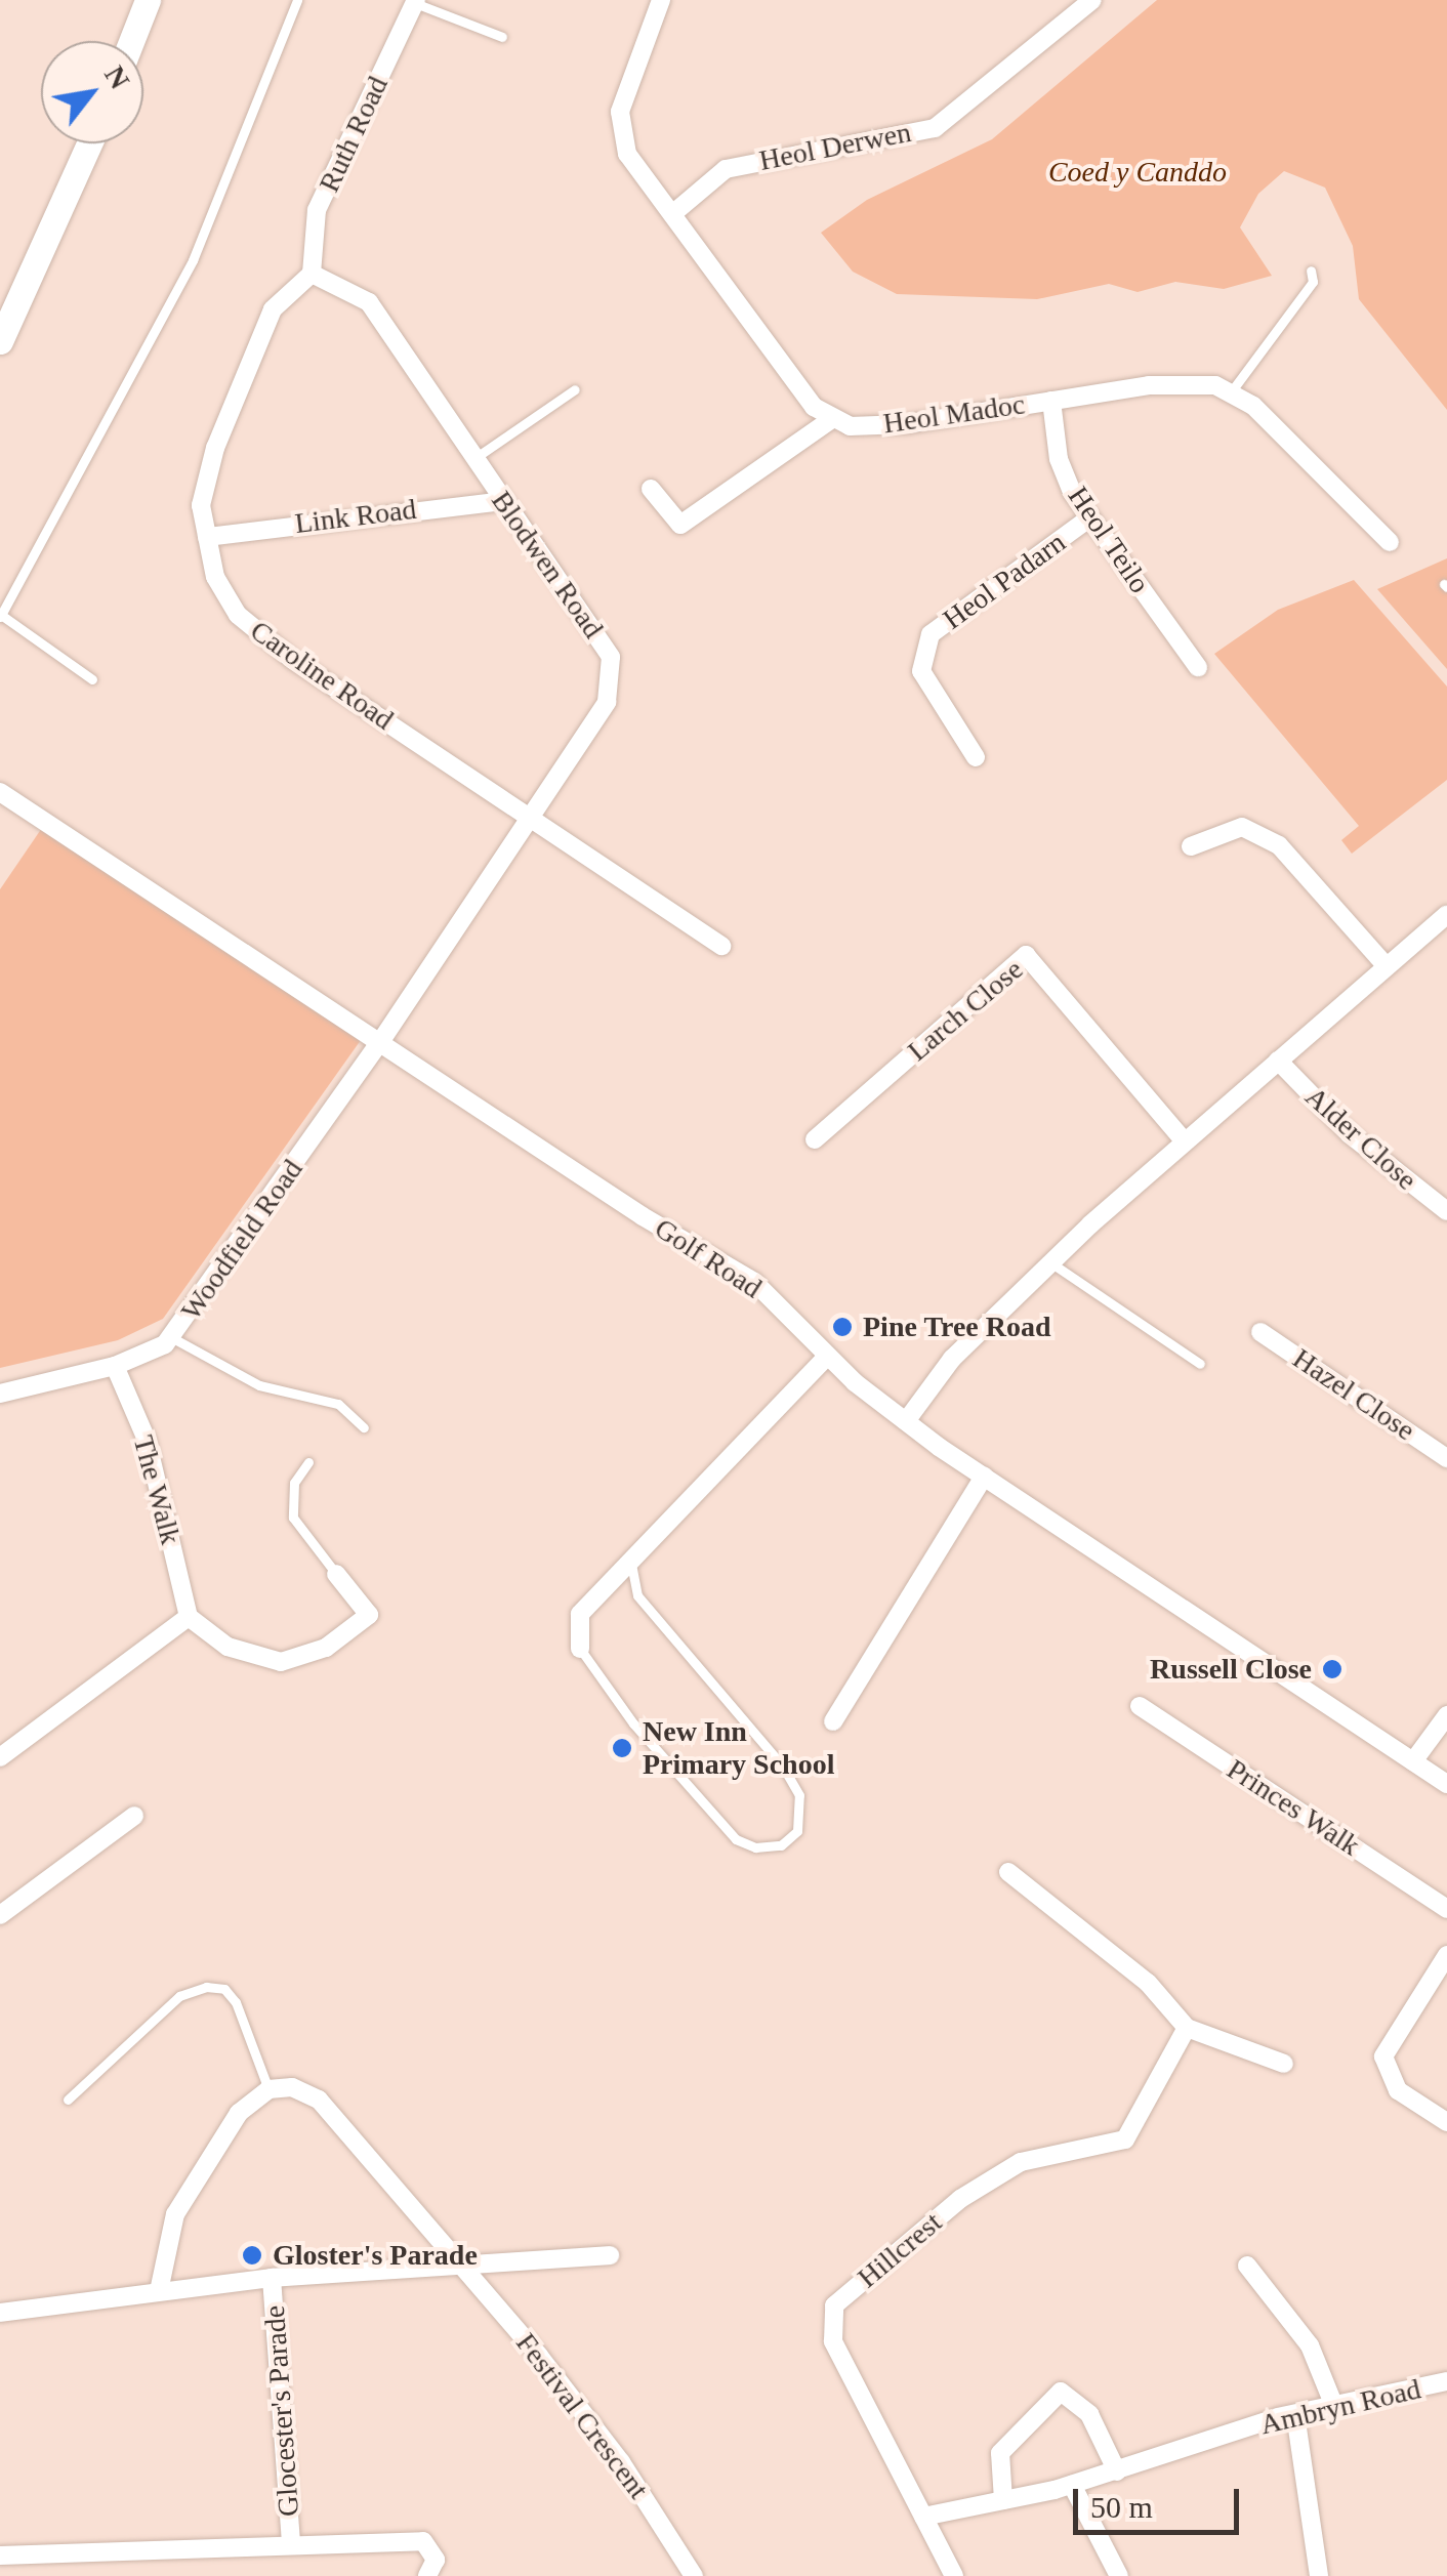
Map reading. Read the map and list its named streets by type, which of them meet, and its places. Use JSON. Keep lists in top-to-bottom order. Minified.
{"streets":{"street":["Ruth Road","Heol Derwen","Heol Madoc","Link Road","Heol Teilo","Blodwen Road","Heol Padarn","Caroline Road","Larch Close","Alder Close","Woodfield Road","Golf Road","Hazel Close","The Walk","Princes Walk","Hillcrest","Ambryn Road","Glocester's Parade","Festival Crescent"]},"crossings":[["Ruth Road","Blodwen Road"],["Ruth Road","Caroline Road"],["Heol Madoc","Heol Teilo"],["Link Road","Blodwen Road"],["Link Road","Caroline Road"],["Heol Teilo","Heol Padarn"],["Blodwen Road","Caroline Road"],["Blodwen Road","Woodfield Road"],["Blodwen Road","Golf Road"],["Woodfield Road","Golf Road"],["Woodfield Road","The Walk"],["Hillcrest","Ambryn Road"]],"parks":["Coed y Canddo"],"places":["Pine Tree Road","Russell Close","New Inn Primary School","Gloster's Parade"],"scale_bar":"50 m","north":"top right"}
